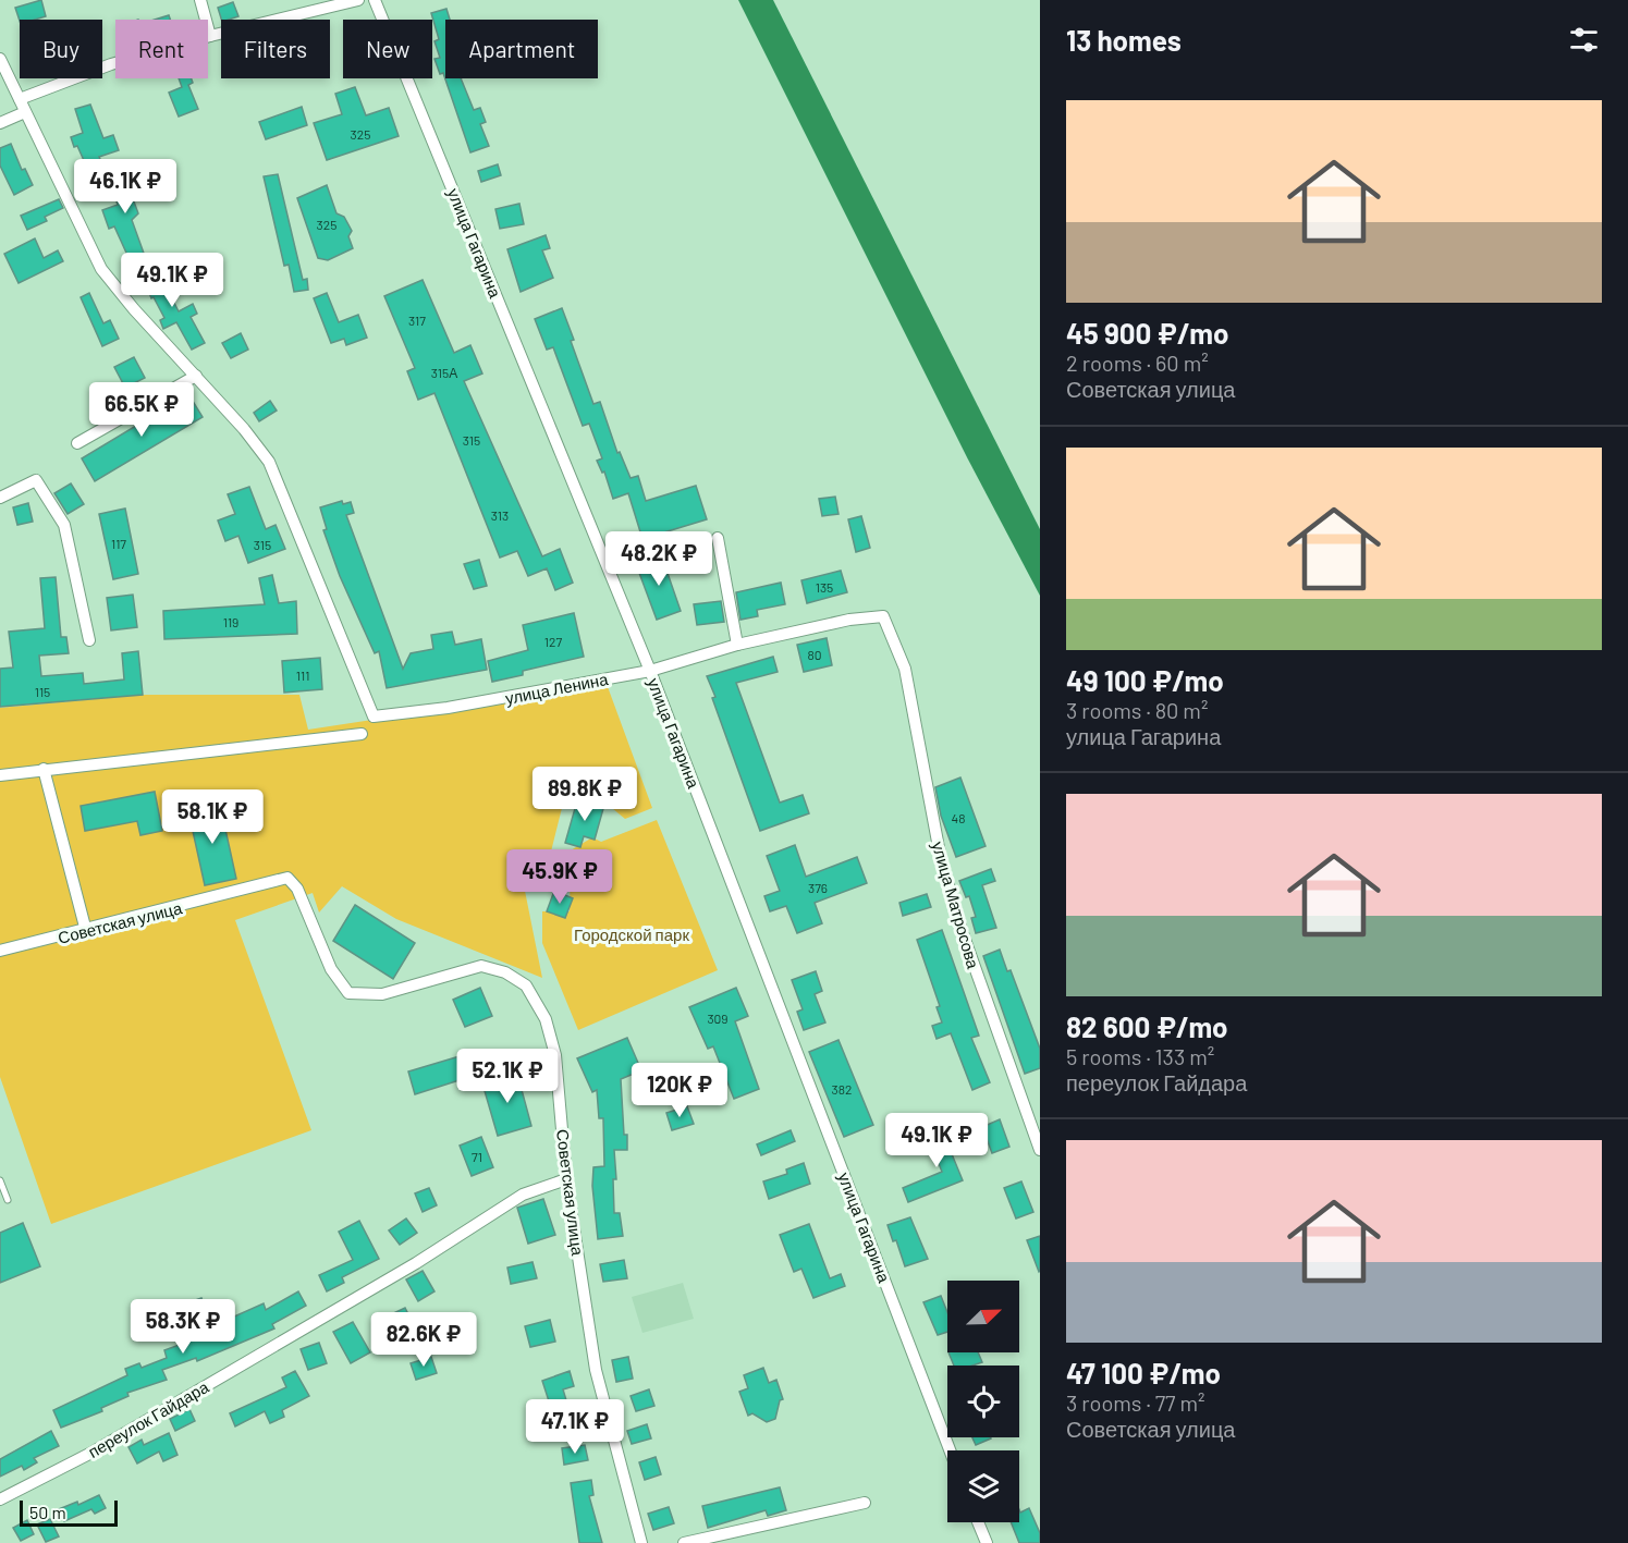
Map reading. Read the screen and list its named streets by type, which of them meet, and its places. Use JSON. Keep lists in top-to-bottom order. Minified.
{"streets":{"street":["улица Гагарина","улица Ленина","улица Матросова","Советская улица","переулок Гайдара"]},"crossings":[["улица Гагарина","улица Ленина"],["улица Ленина","улица Матросова"],["Советская улица","переулок Гайдара"]],"parks":["Городской парк"],"house_numbers":["325","325","317","315А","315","313","117","315","135","119","127","80","111","115","48","376","309","382","71"],"scale_bar":"50 m","north":"top right","page":{"heading":"13 homes","chip":["Buy","Rent","Filters","New","Apartment"],"list":[{"name":"45 900 ₽/mo","note":"2 rooms · 60 m² · Советская улица"},{"name":"49 100 ₽/mo","note":"3 rooms · 80 m² · улица Гагарина"},{"name":"82 600 ₽/mo","note":"5 rooms · 133 m² · переулок Гайдара"},{"name":"47 100 ₽/mo","note":"3 rooms · 77 m² · Советская улица"}],"price":["46.1K ₽","49.1K ₽","66.5K ₽","48.2K ₽","89.8K ₽","58.1K ₽","45.9K ₽","52.1K ₽","120K ₽","49.1K ₽","58.3K ₽","82.6K ₽","47.1K ₽"],"scale":"50 m"}}
